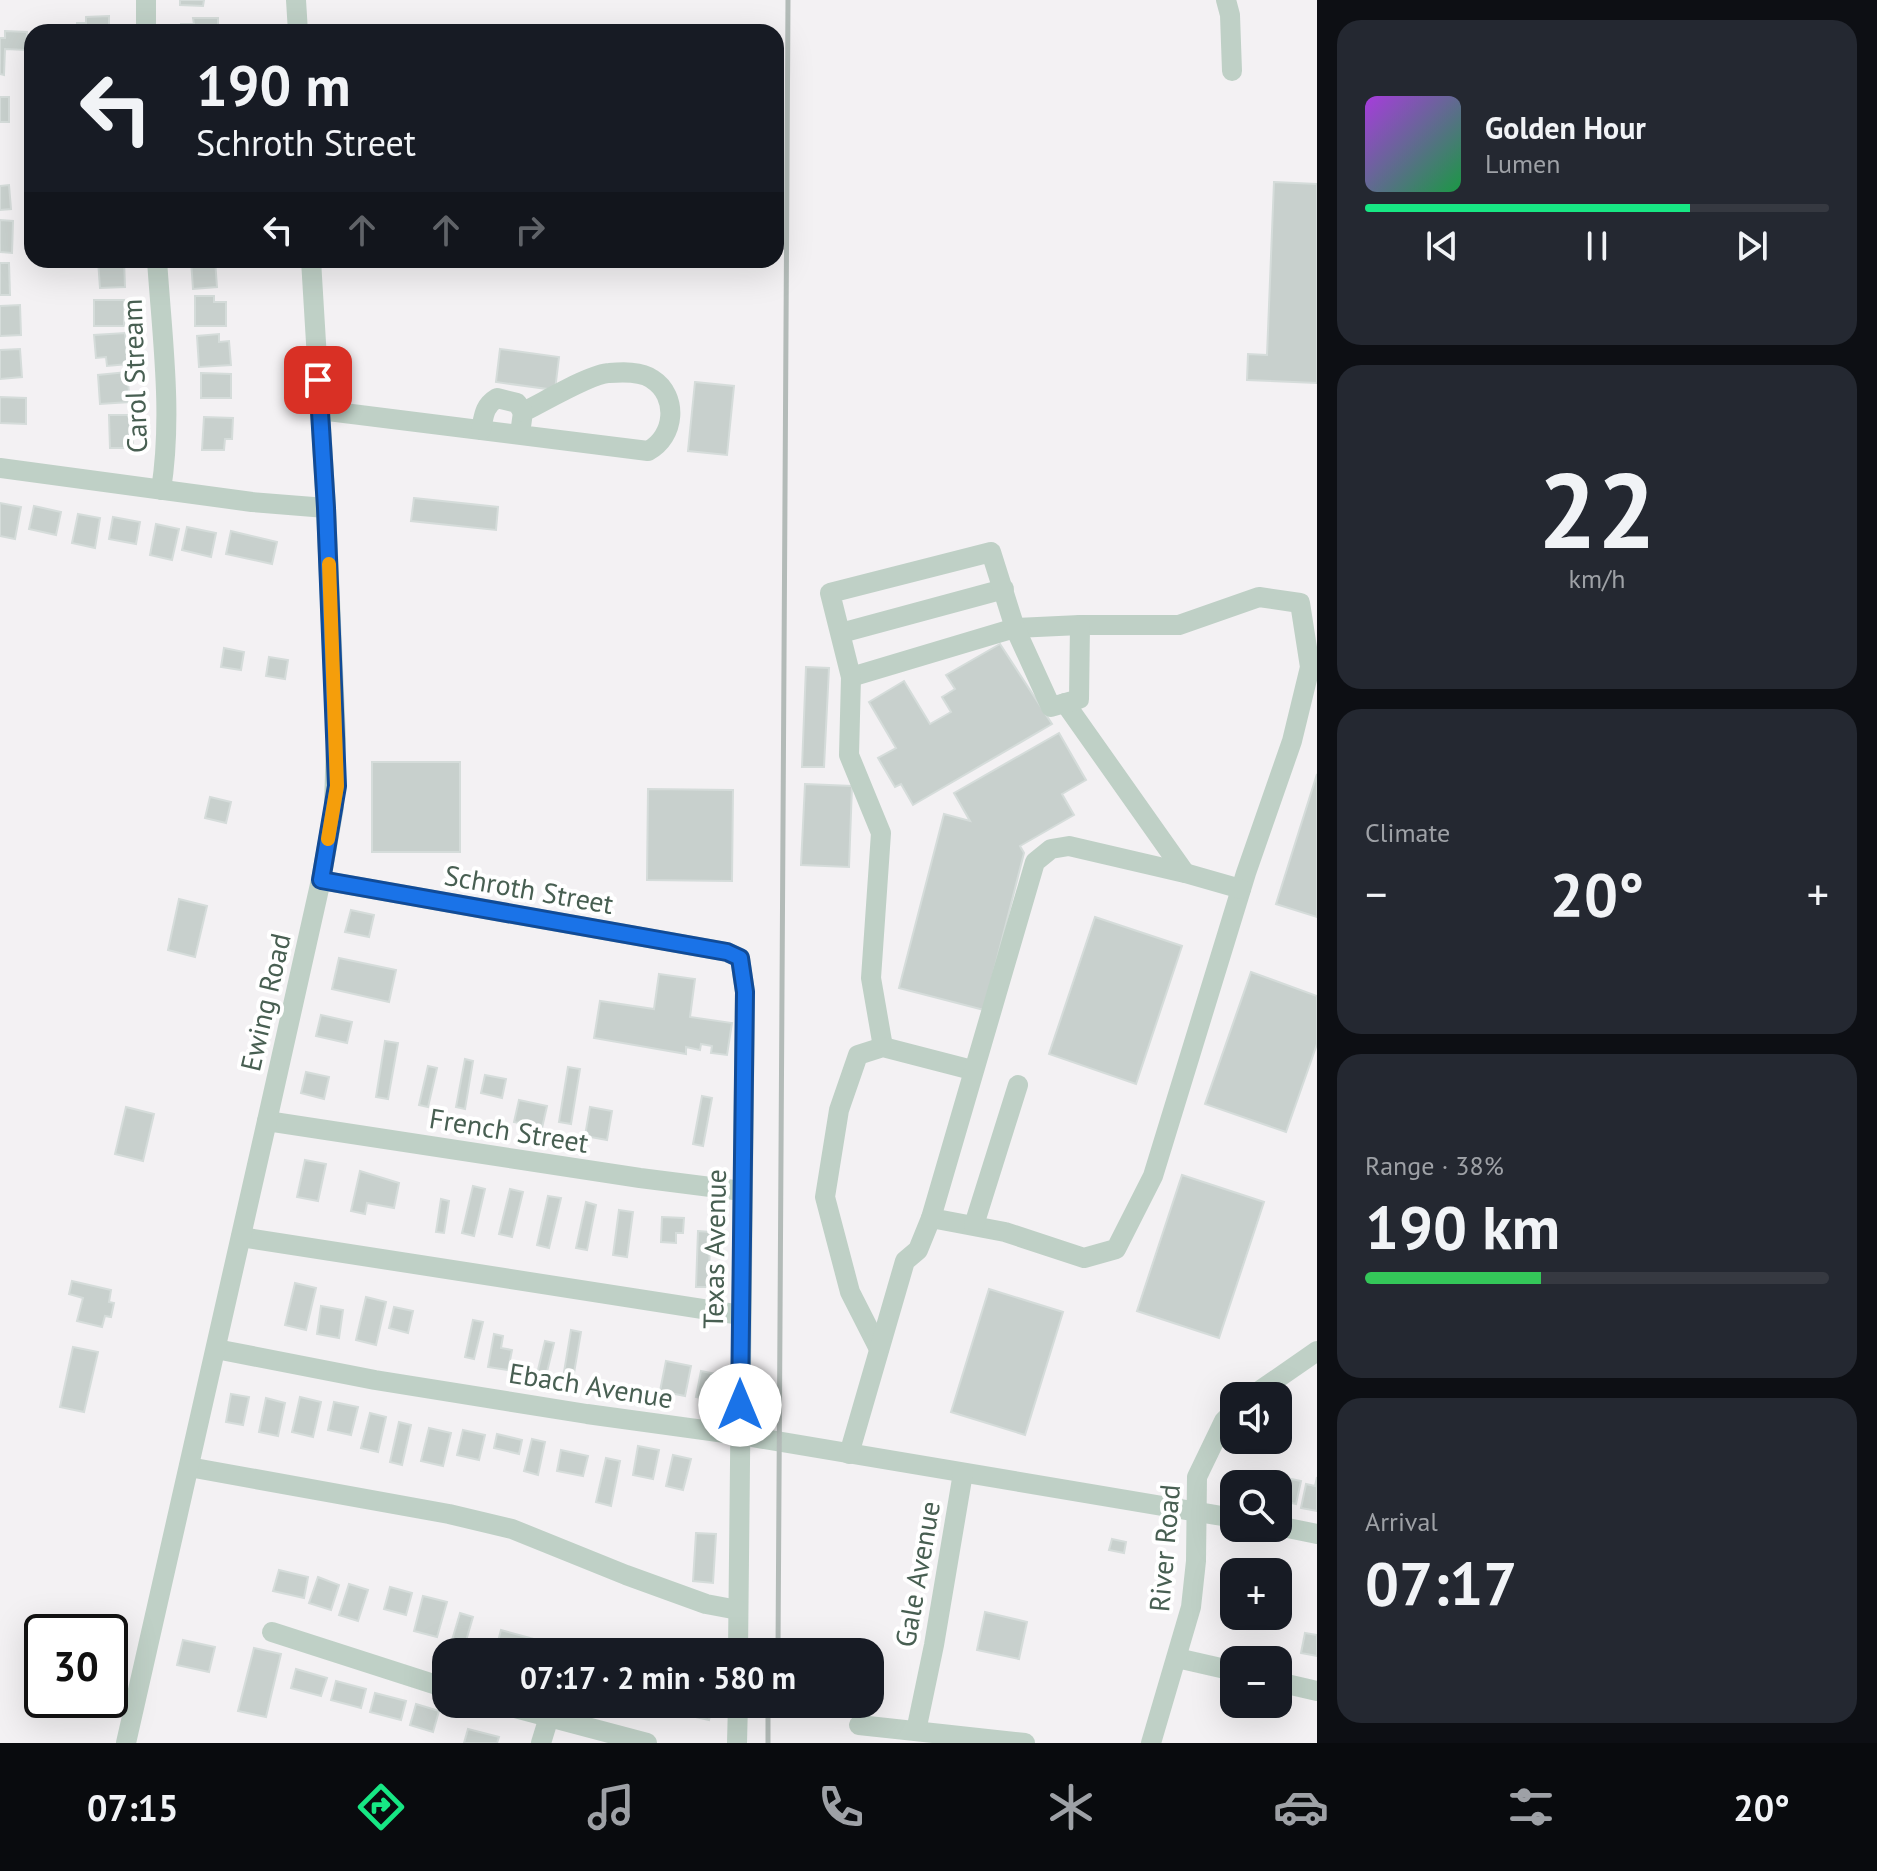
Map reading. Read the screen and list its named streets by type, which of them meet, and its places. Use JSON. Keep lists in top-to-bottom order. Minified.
{"streets":{"street":["Carol Stream","Schroth Street","Ewing Road","French Street","Texas Avenue","Ebach Avenue","River Road","Gale Avenue"]},"crossings":[["Schroth Street","Ewing Road"],["Schroth Street","Texas Avenue"],["Ewing Road","French Street"],["Ewing Road","Ebach Avenue"],["French Street","Texas Avenue"],["Texas Avenue","Ebach Avenue"],["Ebach Avenue","River Road"],["Ebach Avenue","Gale Avenue"]],"page":{"turn":["190 m","Schroth Street"],"song":["Golden Hour","Lumen"],"tile":[["22","km/h"],"Climate",["Range · 38%","190 km"],["Arrival","07:17"]],"heat":["−","20°","+"],"map_buttons":["+","−"],"limit":"30","trip":"07:17 · 2 min · 580 m","tabs":["07:15","20°"]}}
